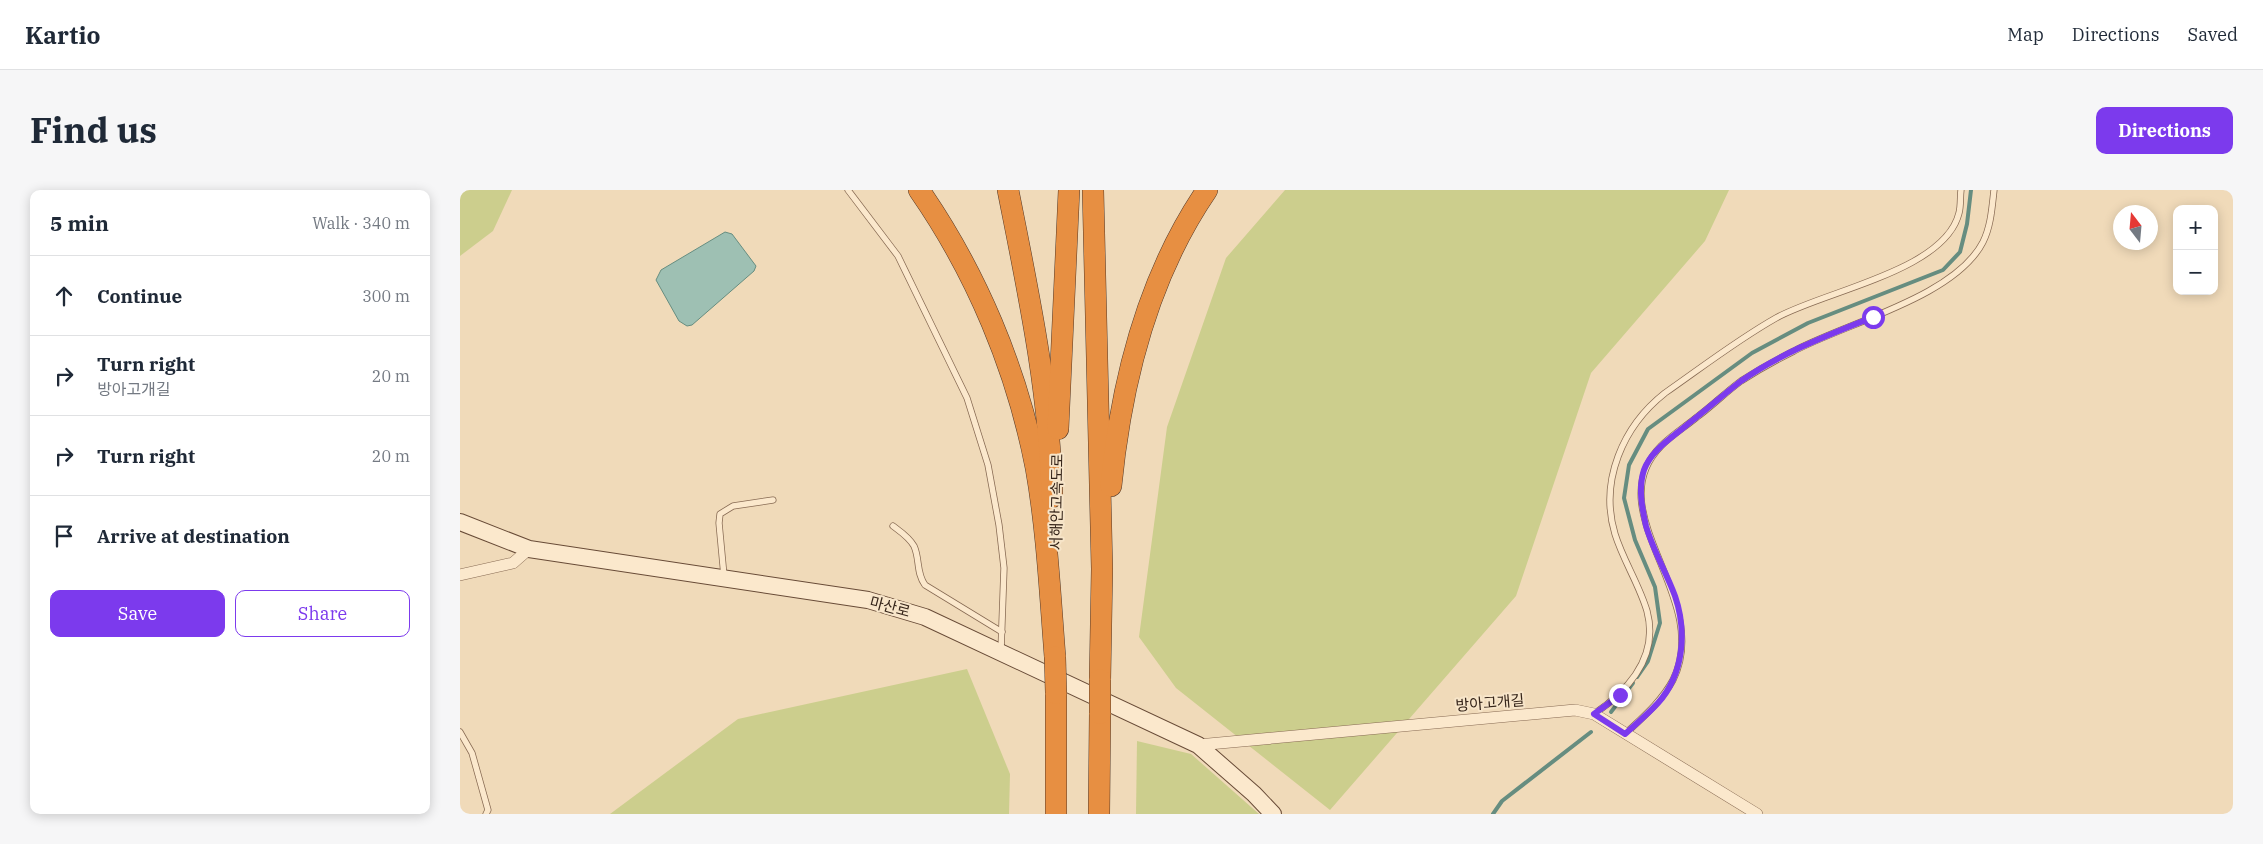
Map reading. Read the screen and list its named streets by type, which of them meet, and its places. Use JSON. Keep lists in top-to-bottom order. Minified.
{"streets":{"highway":["서해안고속도로"],"street":["마산로","방아고개길"]},"crossings":[["마산로","방아고개길"]],"north":"top","page":{"header":"Kartio","nav":["Map","Directions","Saved"],"title":"Find us","buttons":["Directions",["Save","Share"]],"heading":["5 min","Walk · 340 m"],"map_buttons":["+","−"],"list":[["Continue","300 m"],["Turn right","방아고개길","20 m"],["Turn right","20 m"],"Arrive at destination"]}}
